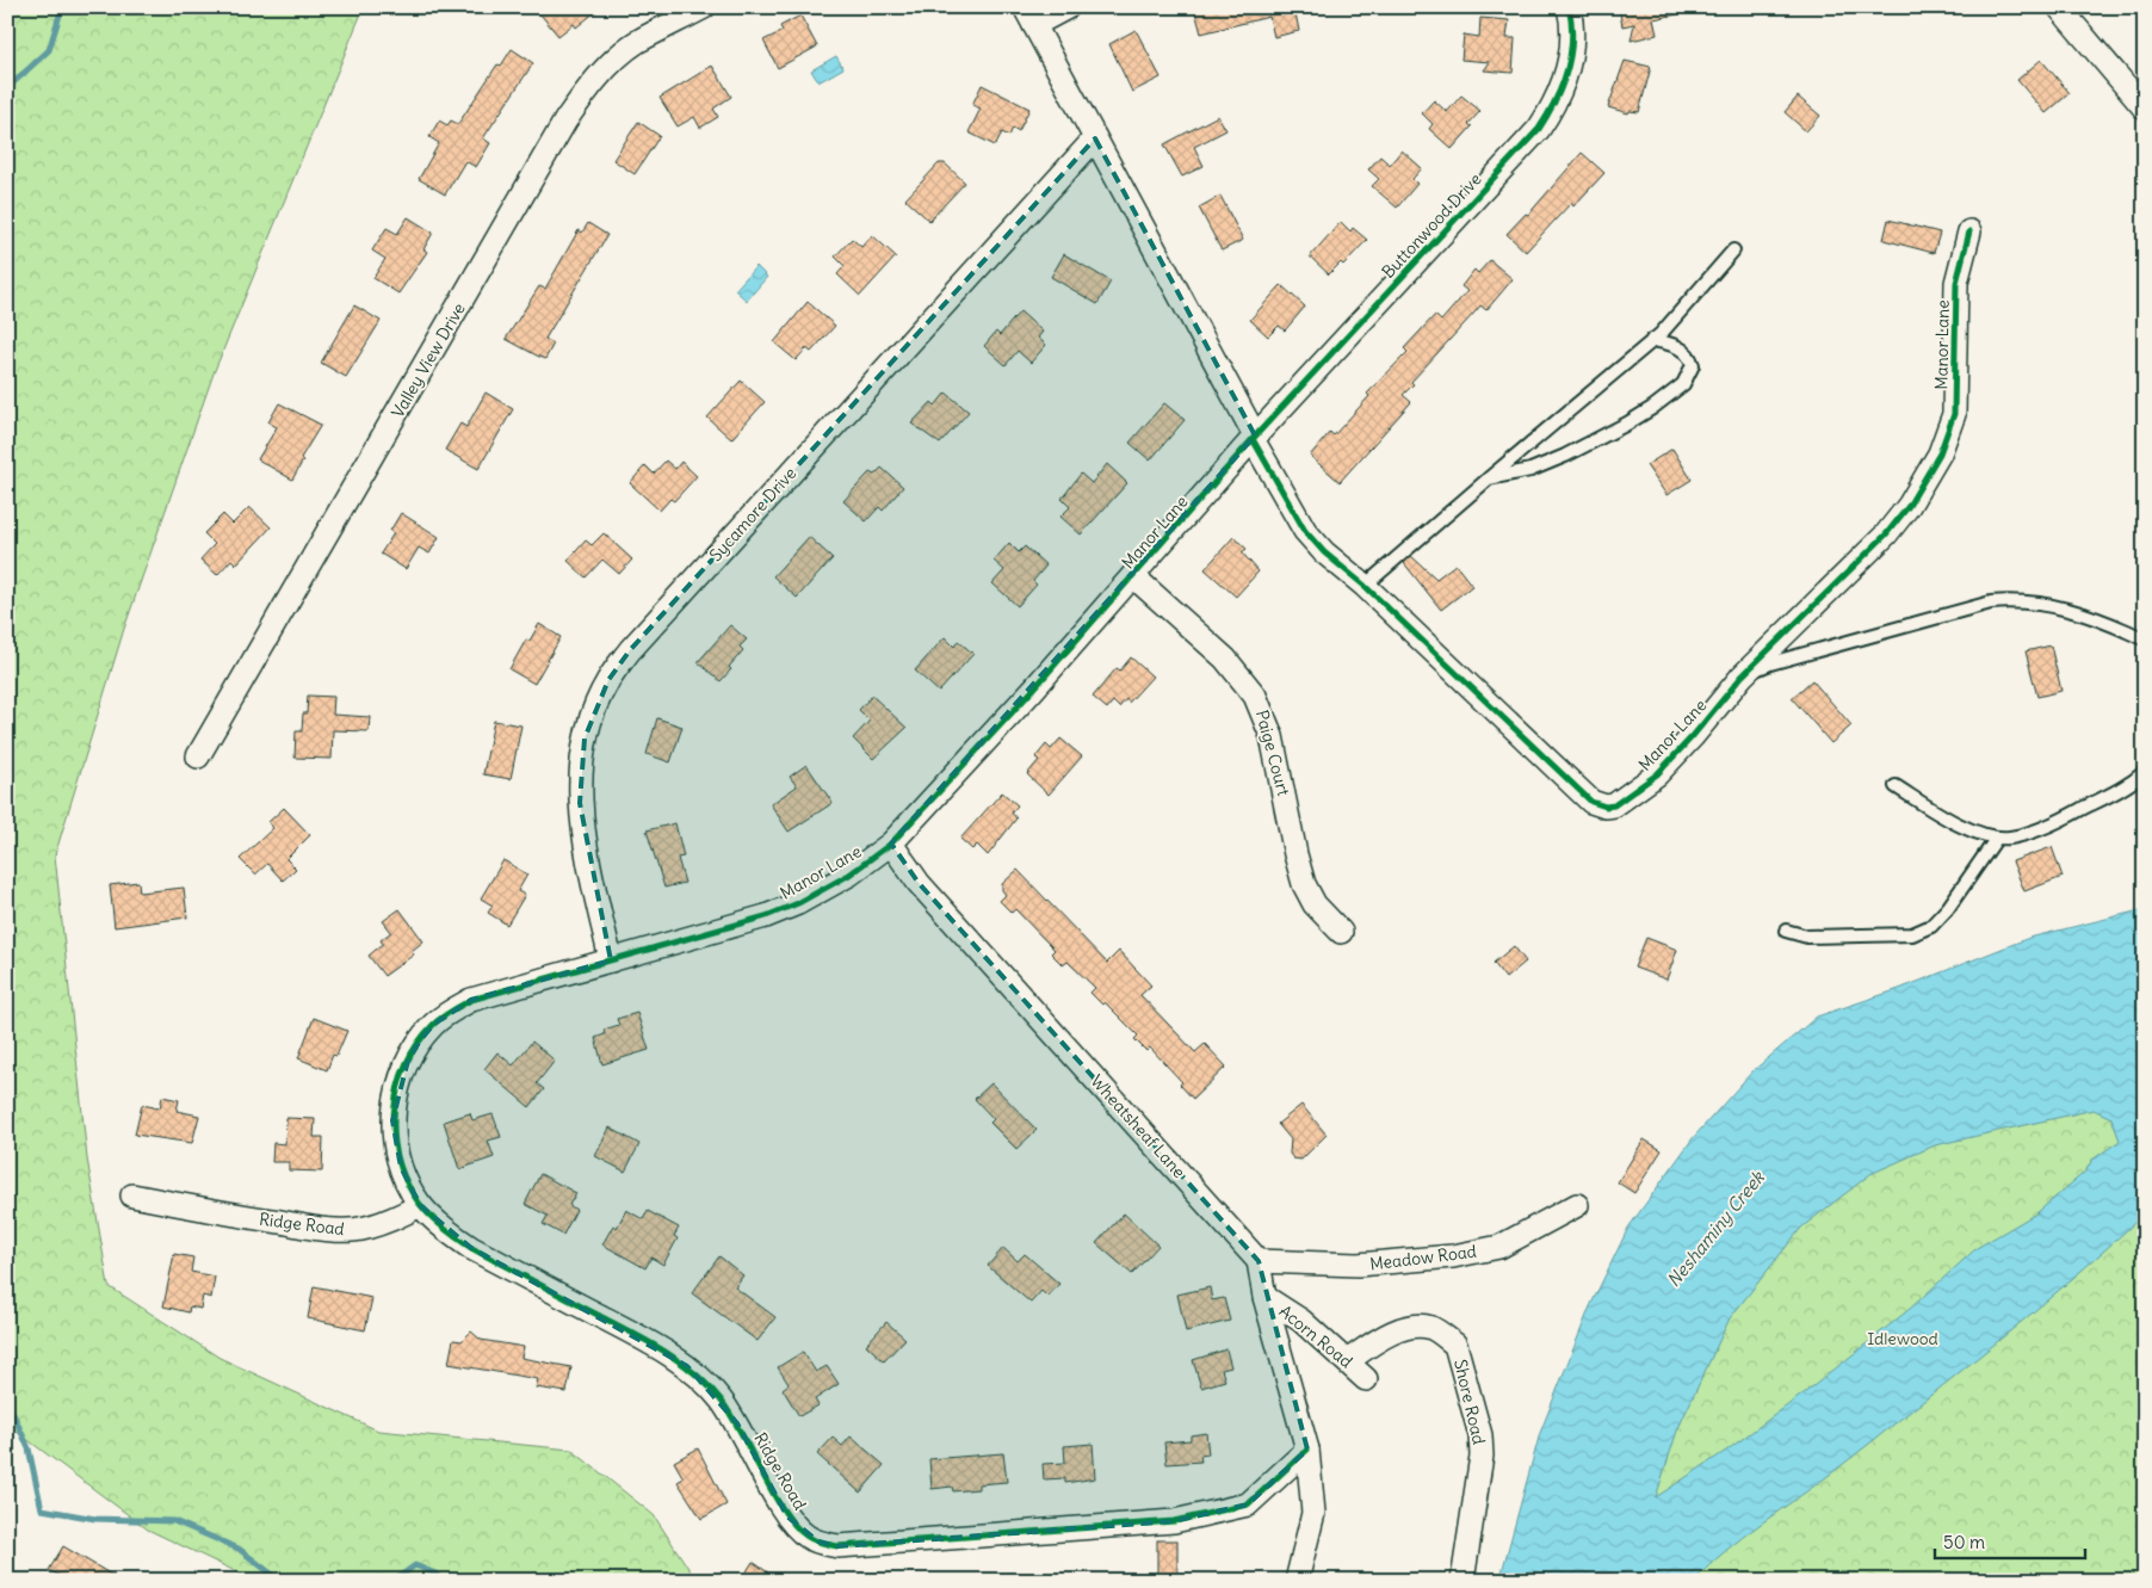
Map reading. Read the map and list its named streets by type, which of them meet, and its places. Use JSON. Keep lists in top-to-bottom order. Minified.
{"streets":{"street":["Buttonwood Drive","Manor Lane","Valley View Drive","Sycamore Drive","Paige Court","Wheatsheaf Lane","Ridge Road","Meadow Road","Acorn Road","Shore Road"]},"crossings":[["Buttonwood Drive","Manor Lane"],["Manor Lane","Sycamore Drive"],["Manor Lane","Paige Court"],["Manor Lane","Wheatsheaf Lane"],["Manor Lane","Ridge Road"],["Wheatsheaf Lane","Meadow Road"],["Acorn Road","Shore Road"]],"water":["Neshaminy Creek"],"parks":["Idlewood"],"scale_bar":"50 m"}
